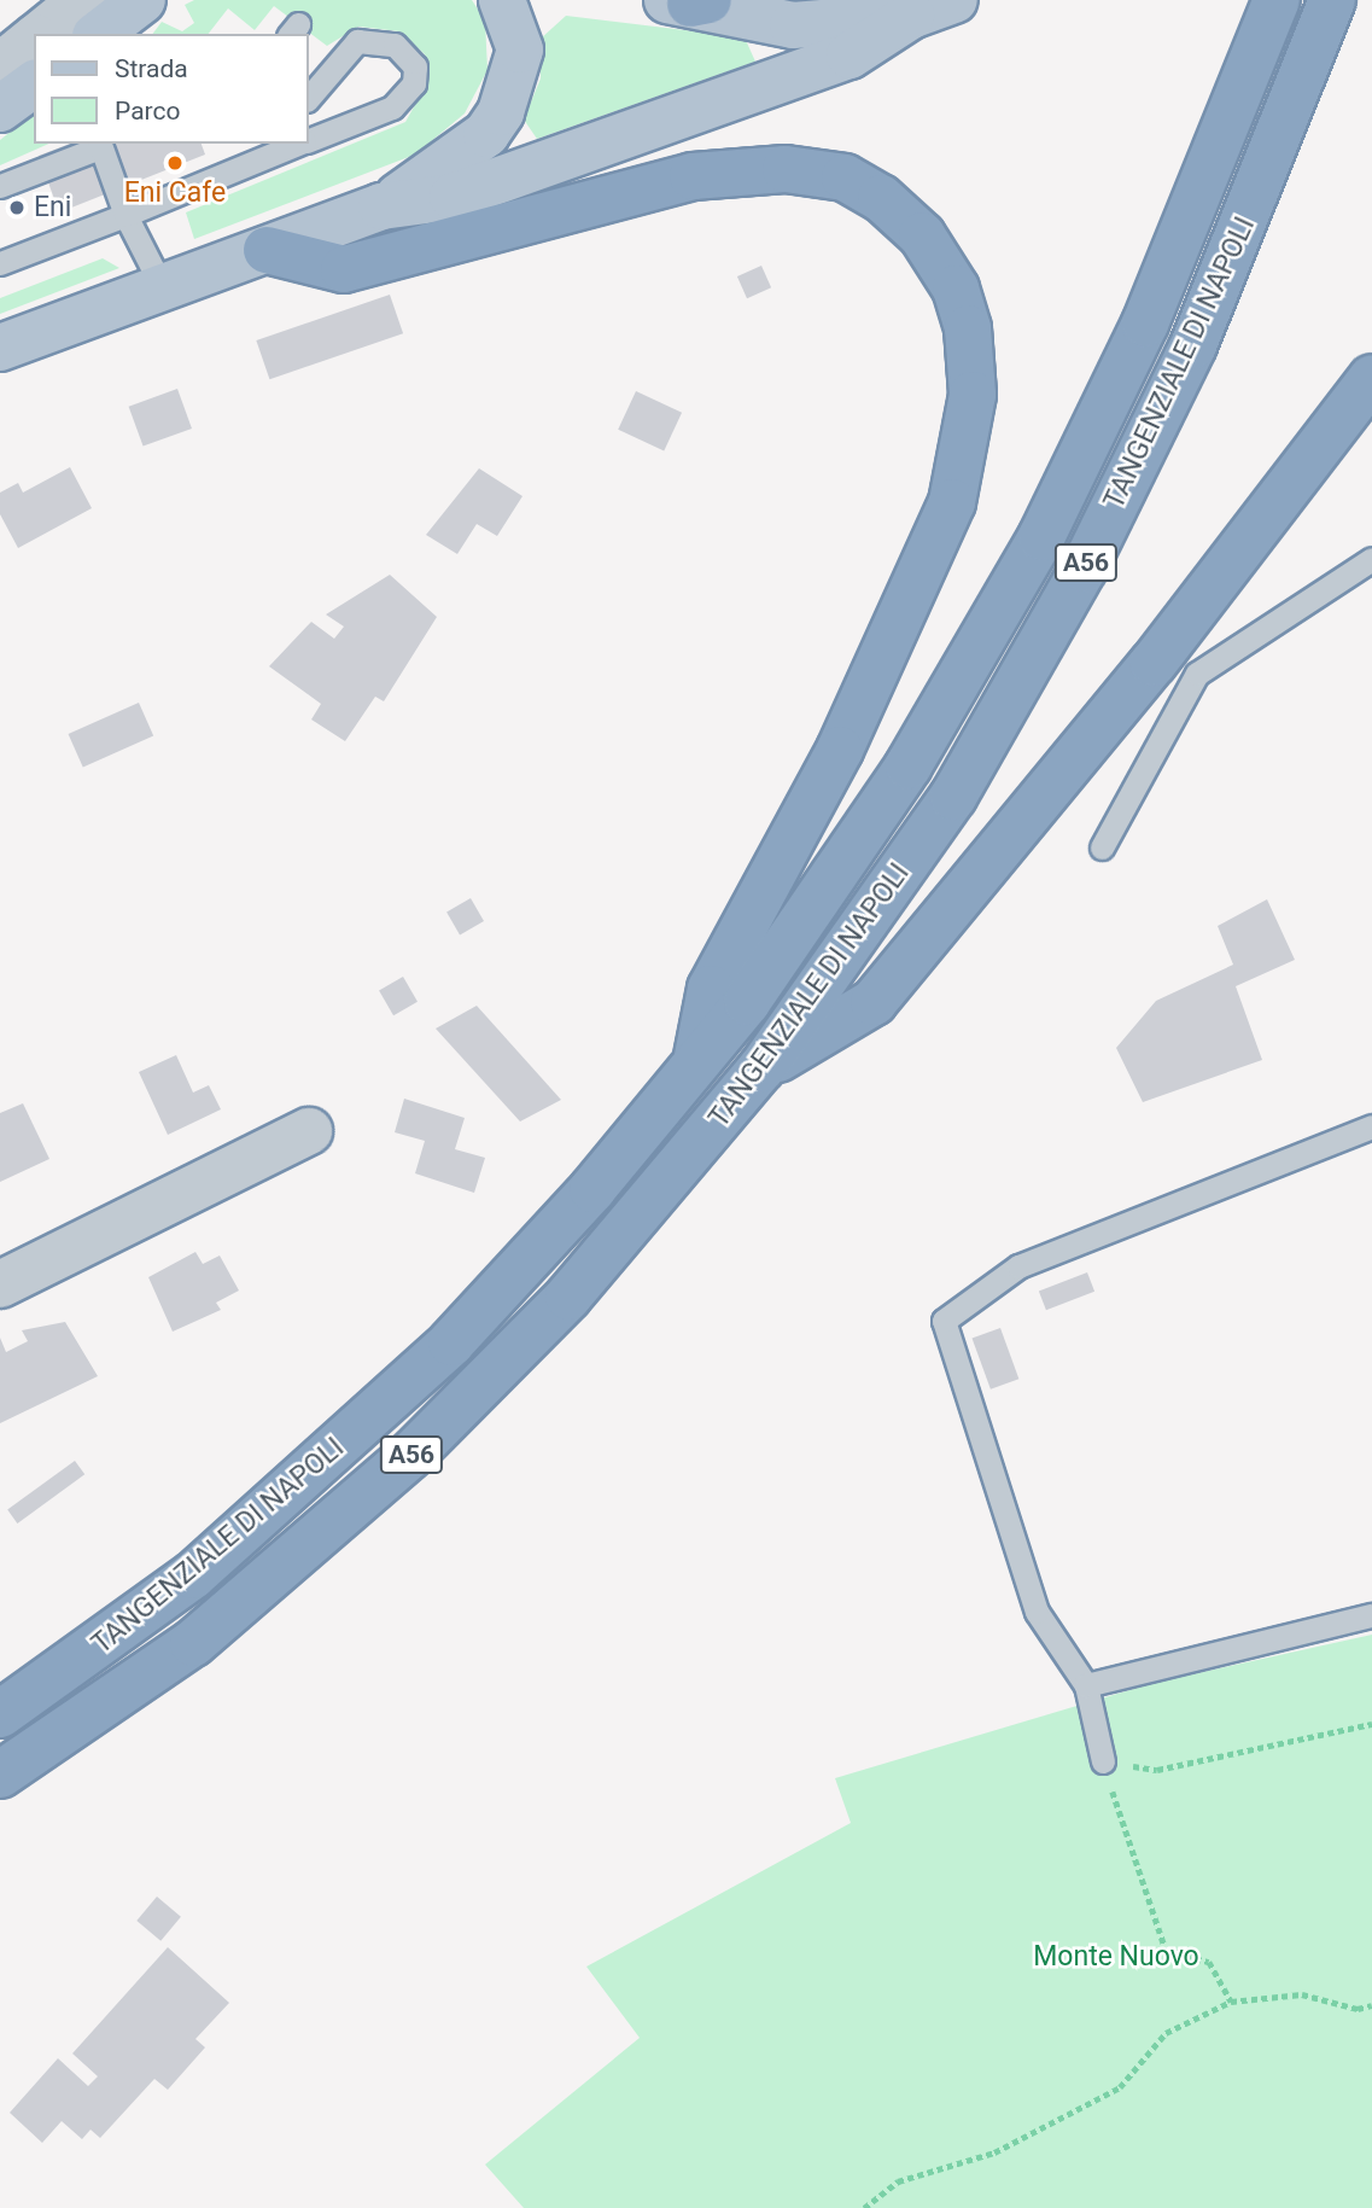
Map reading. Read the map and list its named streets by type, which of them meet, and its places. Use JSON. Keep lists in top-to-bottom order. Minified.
{"streets":{"highway":["TANGENZIALE DI NAPOLI","A56"]},"parks":["Monte Nuovo"],"places":["Eni Cafe","Eni"],"legend":["Strada","Parco"]}
